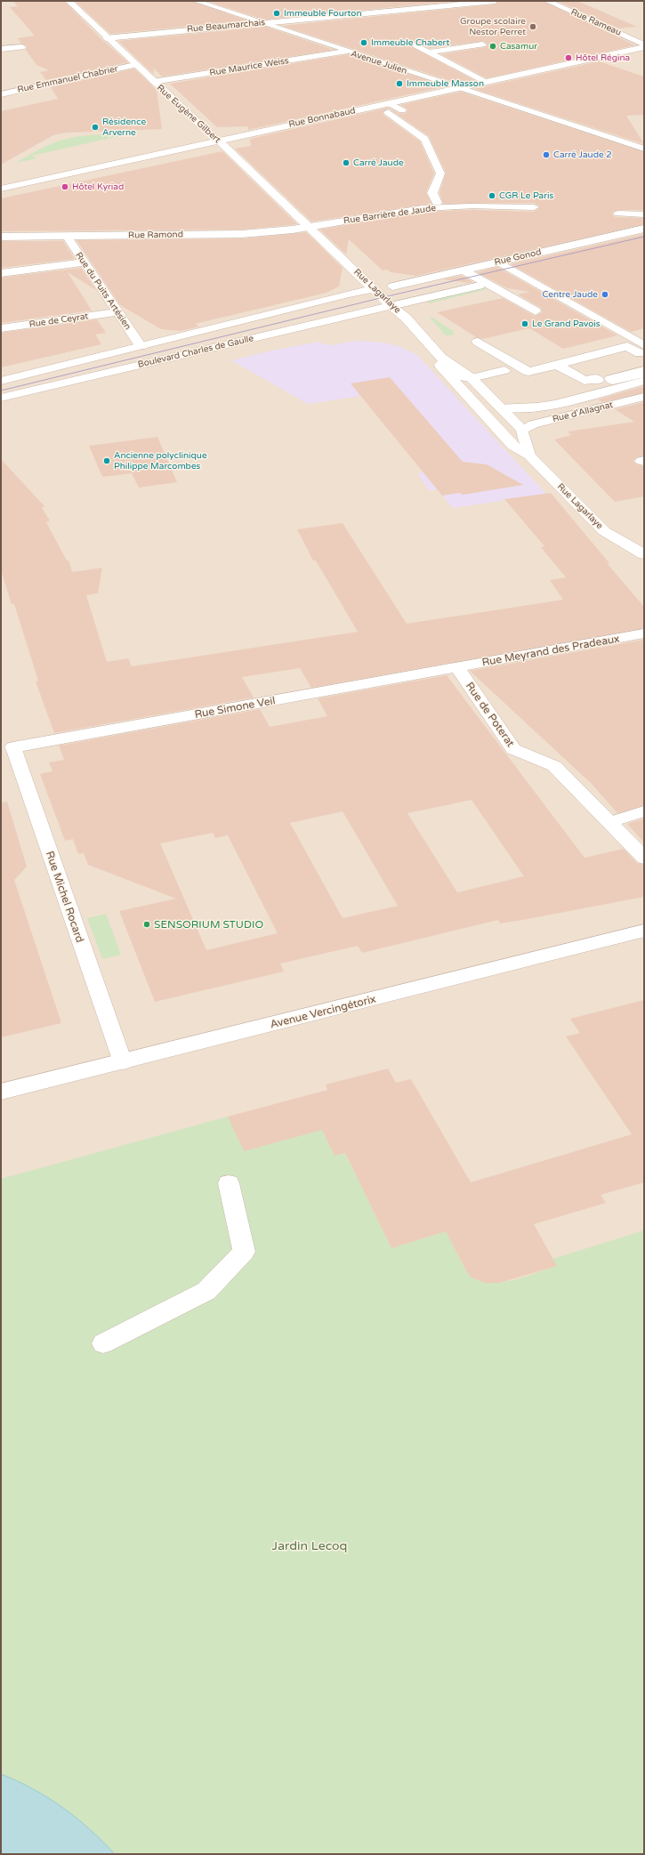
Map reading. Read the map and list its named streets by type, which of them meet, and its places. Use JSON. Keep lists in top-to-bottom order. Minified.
{"streets":{"street":["Rue Rameau","Rue Beaumarchais","Avenue Julien","Rue Maurice Weiss","Rue Emmanuel Chabrier","Rue Eugène Gilbert","Rue Bonnabaud","Rue Barrière de Jaude","Rue Ramond","Rue Gonod","Rue du Puits Artésien","Rue Lagarlaye","Rue de Ceyrat","Boulevard Charles de Gaulle","Rue Meyrand des Pradeaux","Rue Simone Veil","Rue de Poterat","Avenue Vercingétorix"],"lane":["Rue d'Allagnat","Rue Michel Rocard"]},"crossings":[["Rue Beaumarchais","Avenue Julien"],["Rue Beaumarchais","Rue Eugène Gilbert"],["Avenue Julien","Rue Maurice Weiss"],["Avenue Julien","Rue Bonnabaud"],["Rue Maurice Weiss","Rue Eugène Gilbert"],["Rue Emmanuel Chabrier","Rue Eugène Gilbert"],["Rue Eugène Gilbert","Rue Bonnabaud"],["Rue Eugène Gilbert","Rue Barrière de Jaude"],["Rue Eugène Gilbert","Rue Ramond"],["Rue Eugène Gilbert","Rue Lagarlaye"],["Rue Barrière de Jaude","Rue Ramond"],["Rue Barrière de Jaude","Rue Lagarlaye"],["Rue Ramond","Rue du Puits Artésien"],["Rue Ramond","Rue Lagarlaye"],["Rue du Puits Artésien","Rue de Ceyrat"],["Rue du Puits Artésien","Boulevard Charles de Gaulle"],["Rue Lagarlaye","Boulevard Charles de Gaulle"],["Rue Lagarlaye","Rue d'Allagnat"],["Rue Meyrand des Pradeaux","Rue Simone Veil"],["Rue Meyrand des Pradeaux","Rue de Poterat"],["Rue Simone Veil","Rue de Poterat"],["Rue Simone Veil","Rue Michel Rocard"],["Rue Michel Rocard","Avenue Vercingétorix"]],"parks":["Jardin Lecoq"],"places":["Immeuble Fourton","Groupe scolaire Nestor Perret","Immeuble Chabert","Casamur","Hôtel Régina","Immeuble Masson","Résidence Arverne","Carré Jaude 2","Carré Jaude","Hôtel Kyriad","CGR Le Paris","Centre Jaude","Le Grand Pavois","Ancienne polyclinique Philippe Marcombes","SENSORIUM STUDIO"]}
